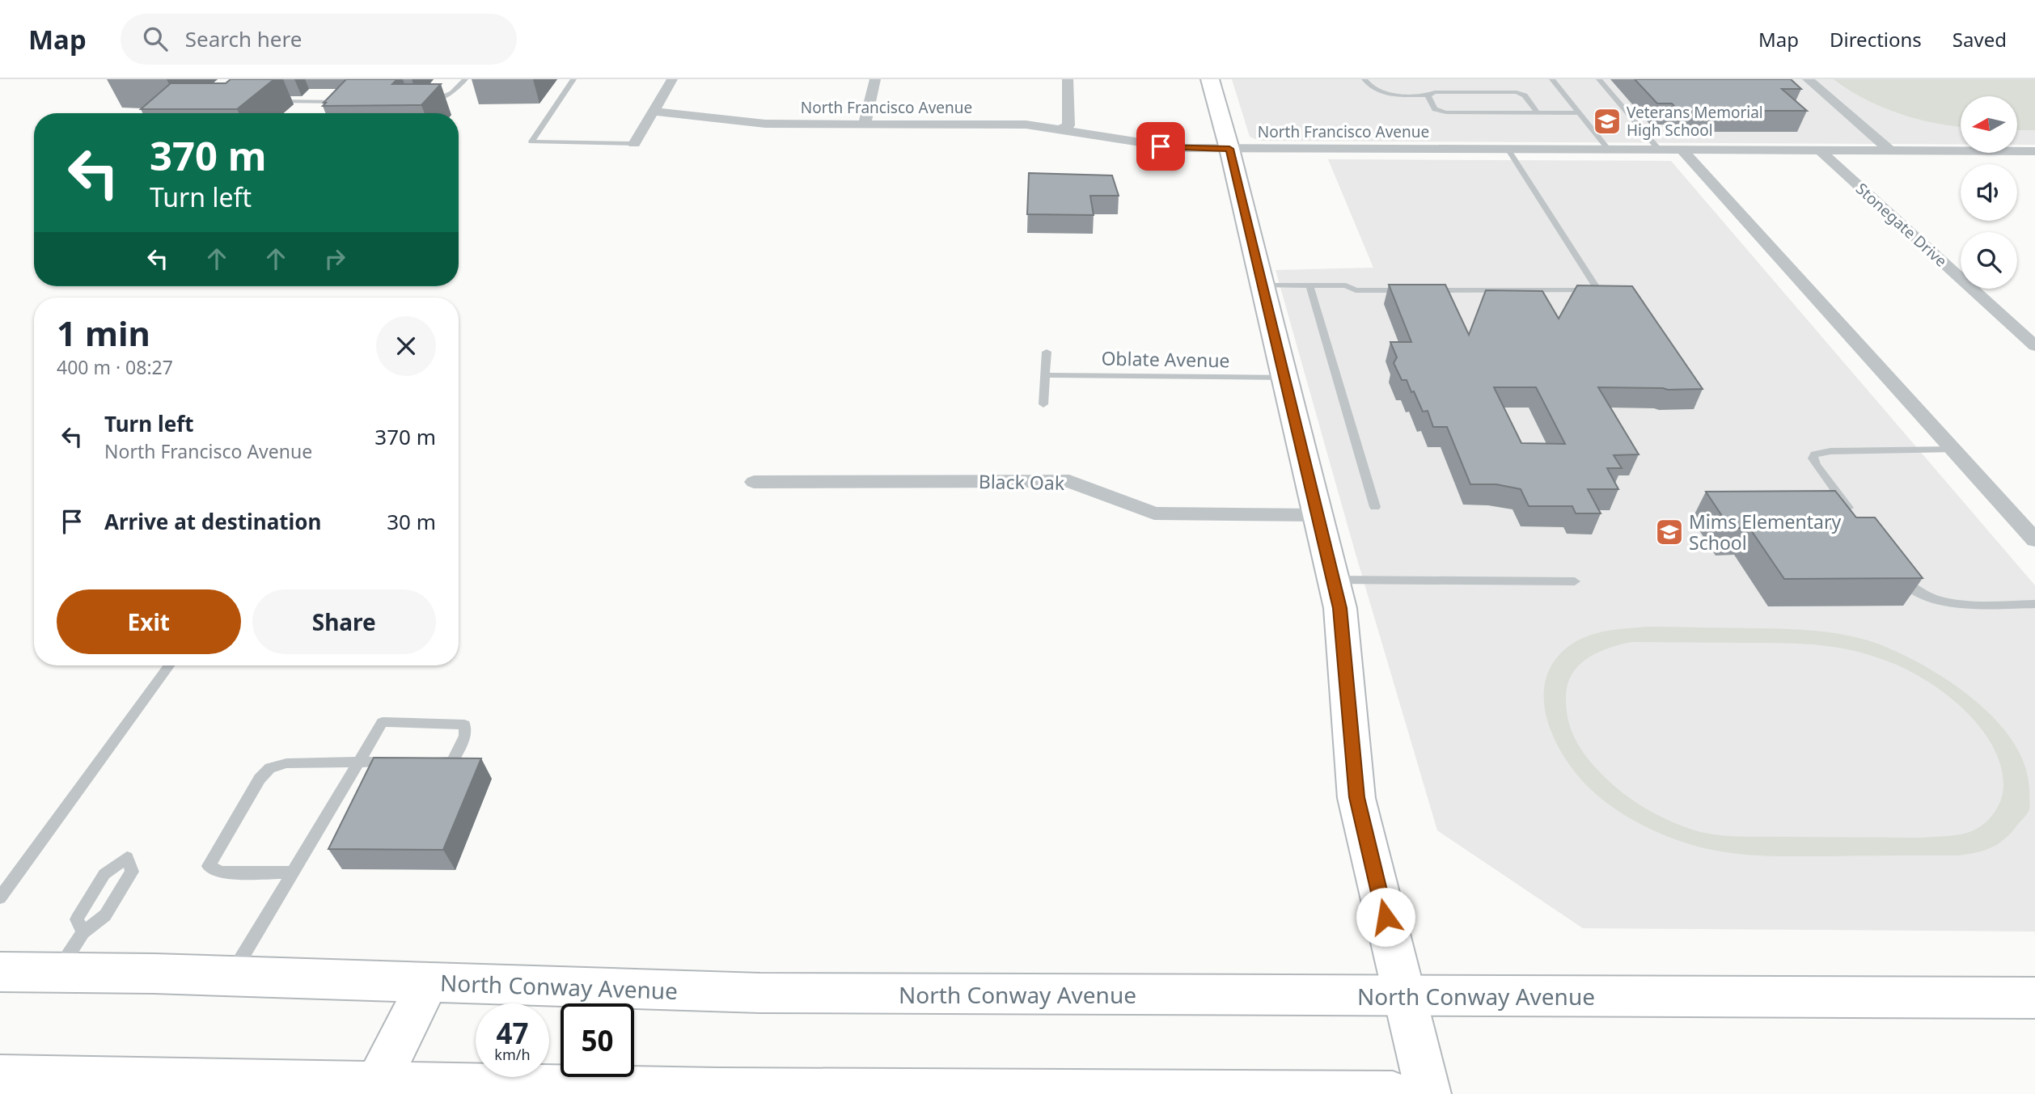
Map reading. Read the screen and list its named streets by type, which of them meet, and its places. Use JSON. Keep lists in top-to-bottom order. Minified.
{"streets":{"main road":["North Conway Avenue"],"street":["North Francisco Avenue","Stonegate Drive","Black Oak"],"lane":["Oblate Avenue"]},"crossings":[["North Francisco Avenue","Stonegate Drive"]],"places":{"school or university":["Veterans Memorial High School","Mims Elementary School"]},"north":"left","page":{"header":"Map","search":"Search here","nav":["Map","Directions","Saved"],"turn":["370 m","Turn left"],"heading":["1 min","400 m · 08:27"],"list":[{"name":"Turn left","note":"North Francisco Avenue","value":"370 m"},{"name":"Arrive at destination","value":"30 m"}],"buttons":["Exit","Share"],"speed":"47 km/h","limit":"50"}}
